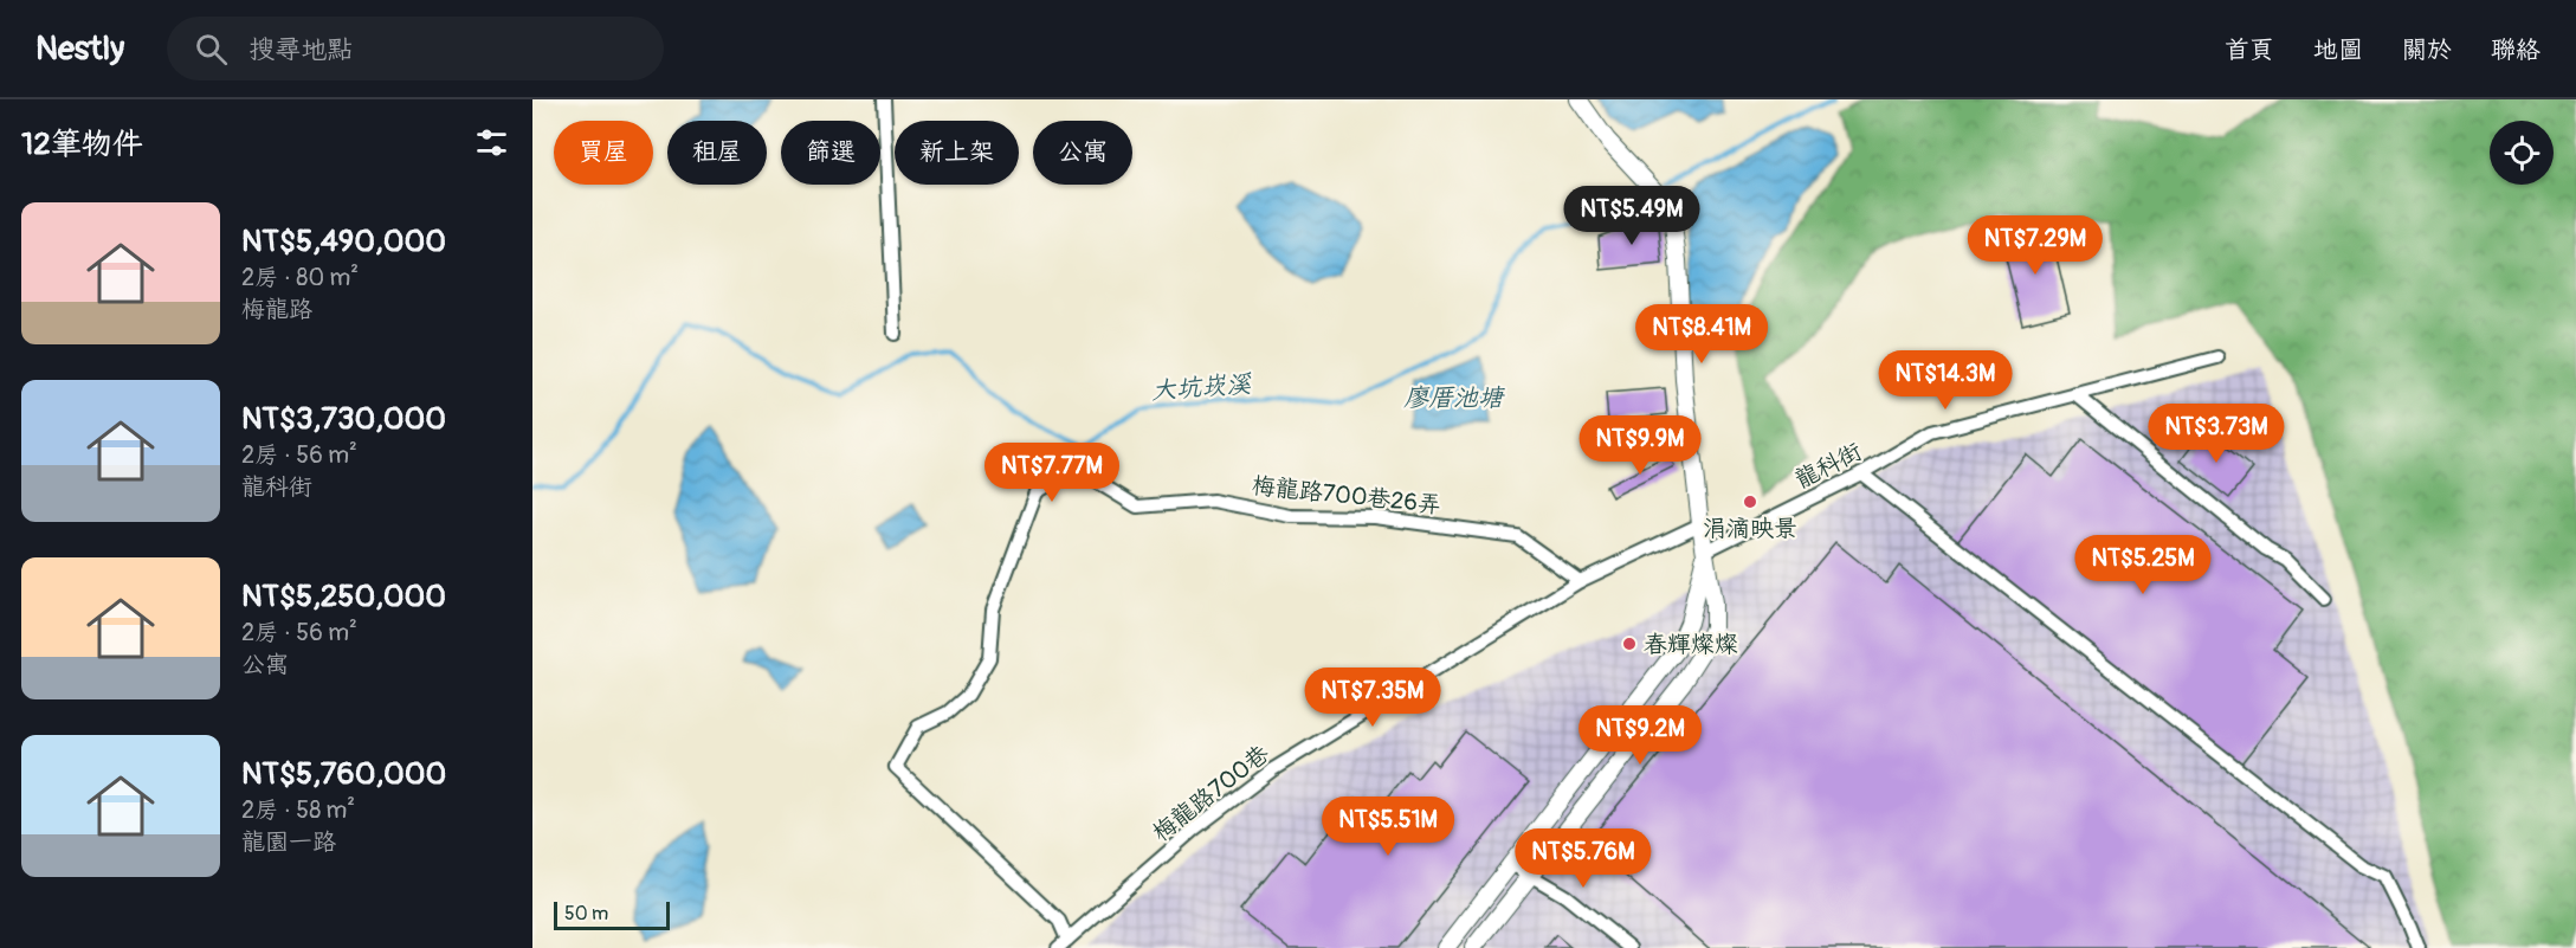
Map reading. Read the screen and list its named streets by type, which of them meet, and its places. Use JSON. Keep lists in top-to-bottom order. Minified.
{"streets":{"street":["龍科街","梅龍路700巷26弄","梅龍路700巷"]},"crossings":[["梅龍路700巷26弄","梅龍路700巷"]],"water":["大坑崁溪","廖厝池塘"],"places":["涓滴映景","春輝燦燦"],"scale_bar":"50 m","page":{"header":"Nestly","search":"搜尋地點","nav":["首頁","地圖","關於","聯絡"],"heading":"12筆物件","chip":["買屋","租屋","篩選","新上架","公寓"],"list":[{"name":"NT$5,490,000","note":"2房 · 80 m² · 梅龍路"},{"name":"NT$3,730,000","note":"2房 · 56 m² · 龍科街"},{"name":"NT$5,250,000","note":"2房 · 56 m² · 公寓"},{"name":"NT$5,760,000","note":"2房 · 58 m² · 龍園一路"}],"price":["NT$5.49M","NT$7.29M","NT$8.41M","NT$14.3M","NT$3.73M","NT$9.9M","NT$7.77M","NT$5.25M","NT$7.35M","NT$9.2M","NT$5.51M","NT$5.76M"],"scale":"50 m"}}
